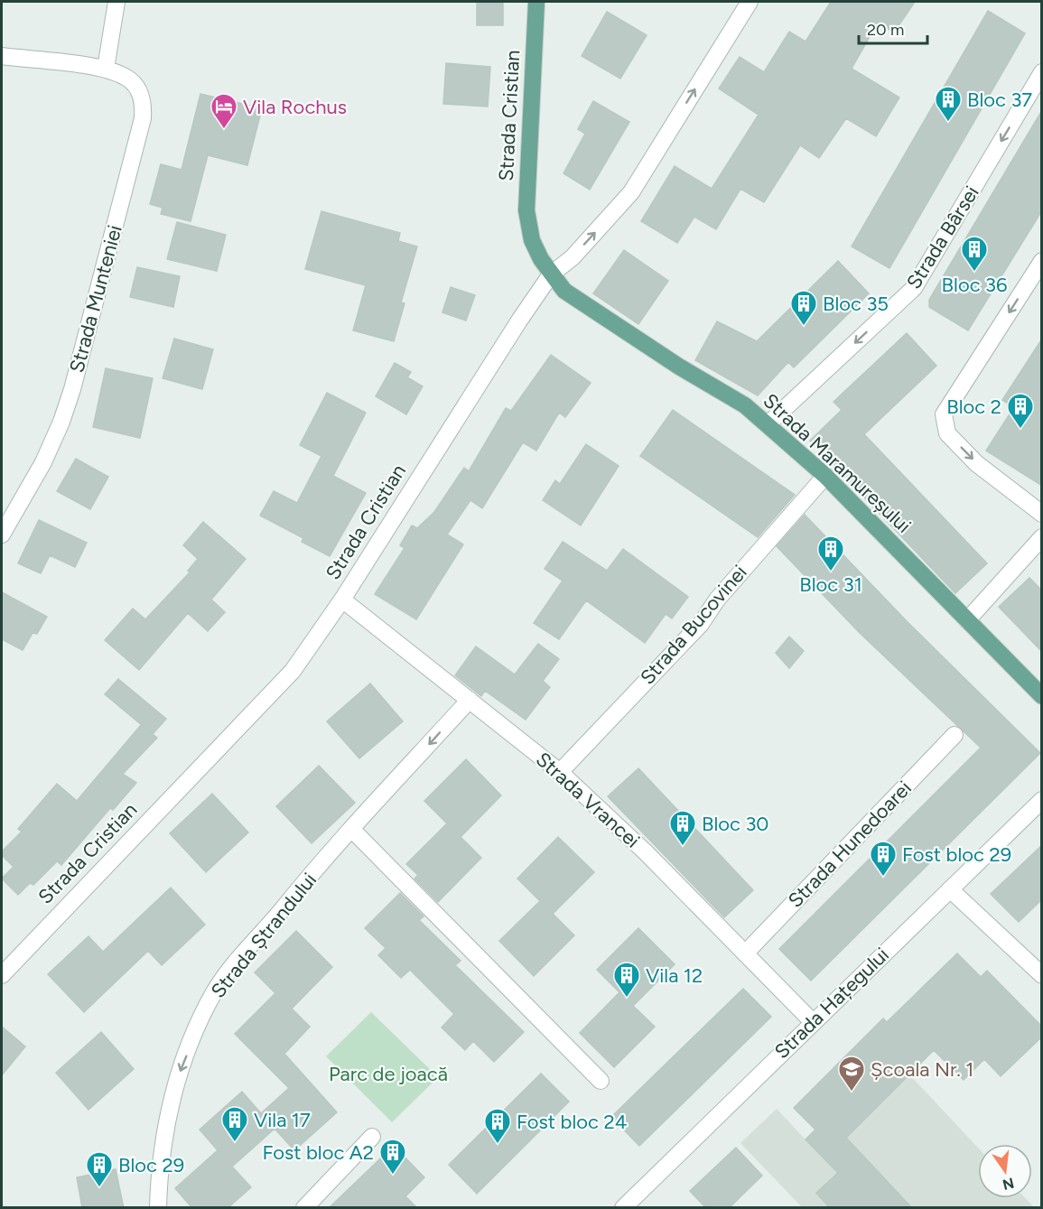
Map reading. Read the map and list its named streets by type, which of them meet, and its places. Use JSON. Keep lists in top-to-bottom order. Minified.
{"streets":{"main road":["Strada Cristian","Strada Maramureșului"],"street":["Strada Bârsei","Strada Munteniei","Strada Bucovinei","Strada Vrancei","Strada Hunedoarei","Strada Ștrandului","Strada Hațegului"]},"crossings":[["Strada Cristian","Strada Maramureșului"],["Strada Cristian","Strada Vrancei"],["Strada Bârsei","Strada Maramureșului"],["Strada Maramureșului","Strada Bucovinei"],["Strada Bucovinei","Strada Vrancei"],["Strada Vrancei","Strada Hunedoarei"],["Strada Vrancei","Strada Ștrandului"],["Strada Vrancei","Strada Hațegului"]],"one_way":["Strada Bârsei","Strada Ștrandului"],"parks":["Parc de joacă"],"places":{"building":["Bloc 37","Bloc 36","Bloc 35","Bloc 2","Bloc 31","Bloc 30","Fost bloc 29","Vila 12","Vila 17","Fost bloc 24","Fost bloc A2","Bloc 29"],"hotel":["Vila Rochus"],"school or university":["Școala Nr. 1"]},"scale_bar":"20 m","north":"bottom"}
